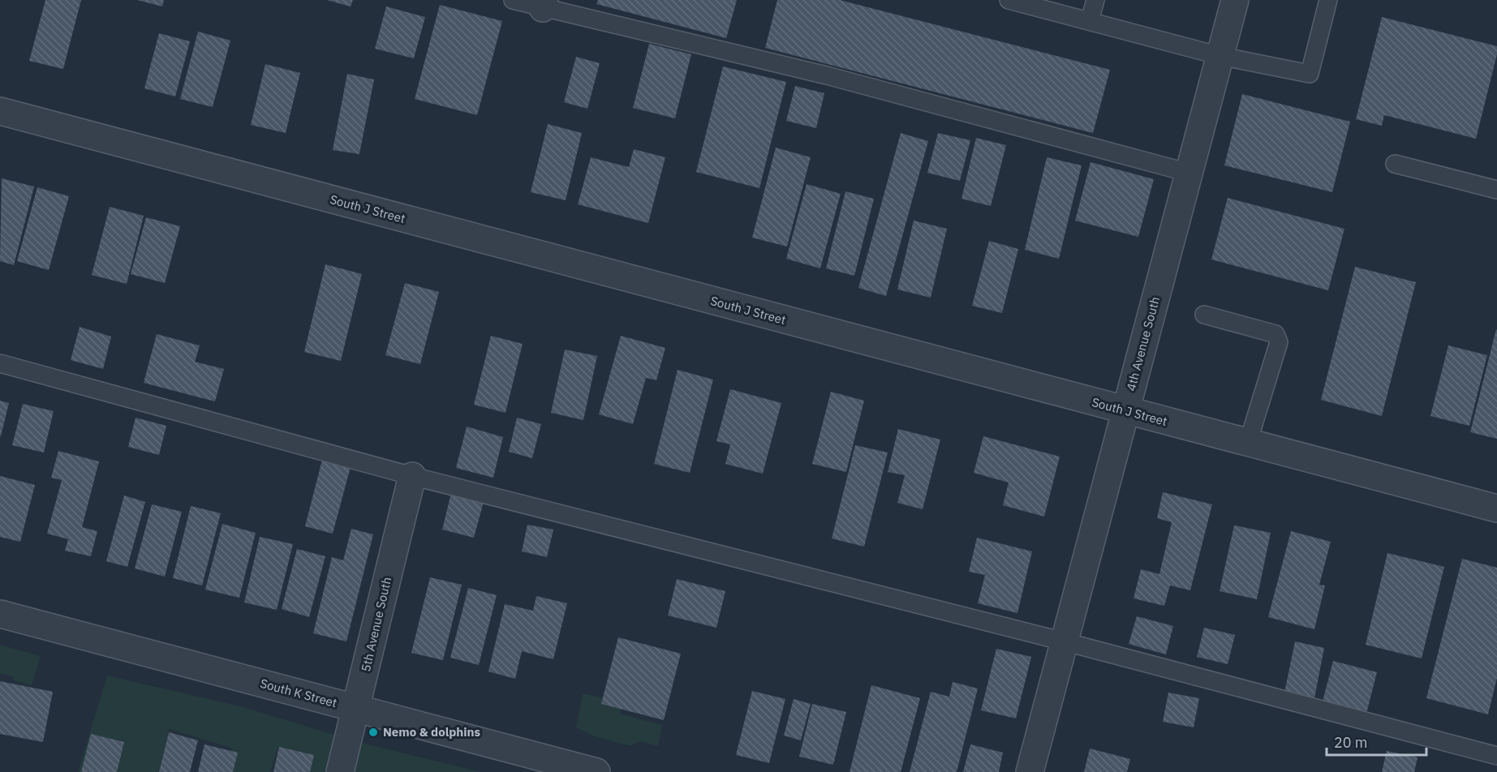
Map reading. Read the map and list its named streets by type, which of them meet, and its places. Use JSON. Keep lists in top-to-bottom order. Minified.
{"streets":{"street":["South J Street","4th Avenue South","5th Avenue South","South K Street"]},"crossings":[["South J Street","4th Avenue South"],["5th Avenue South","South K Street"]],"places":["Nemo & dolphins"],"scale_bar":"20 m"}
